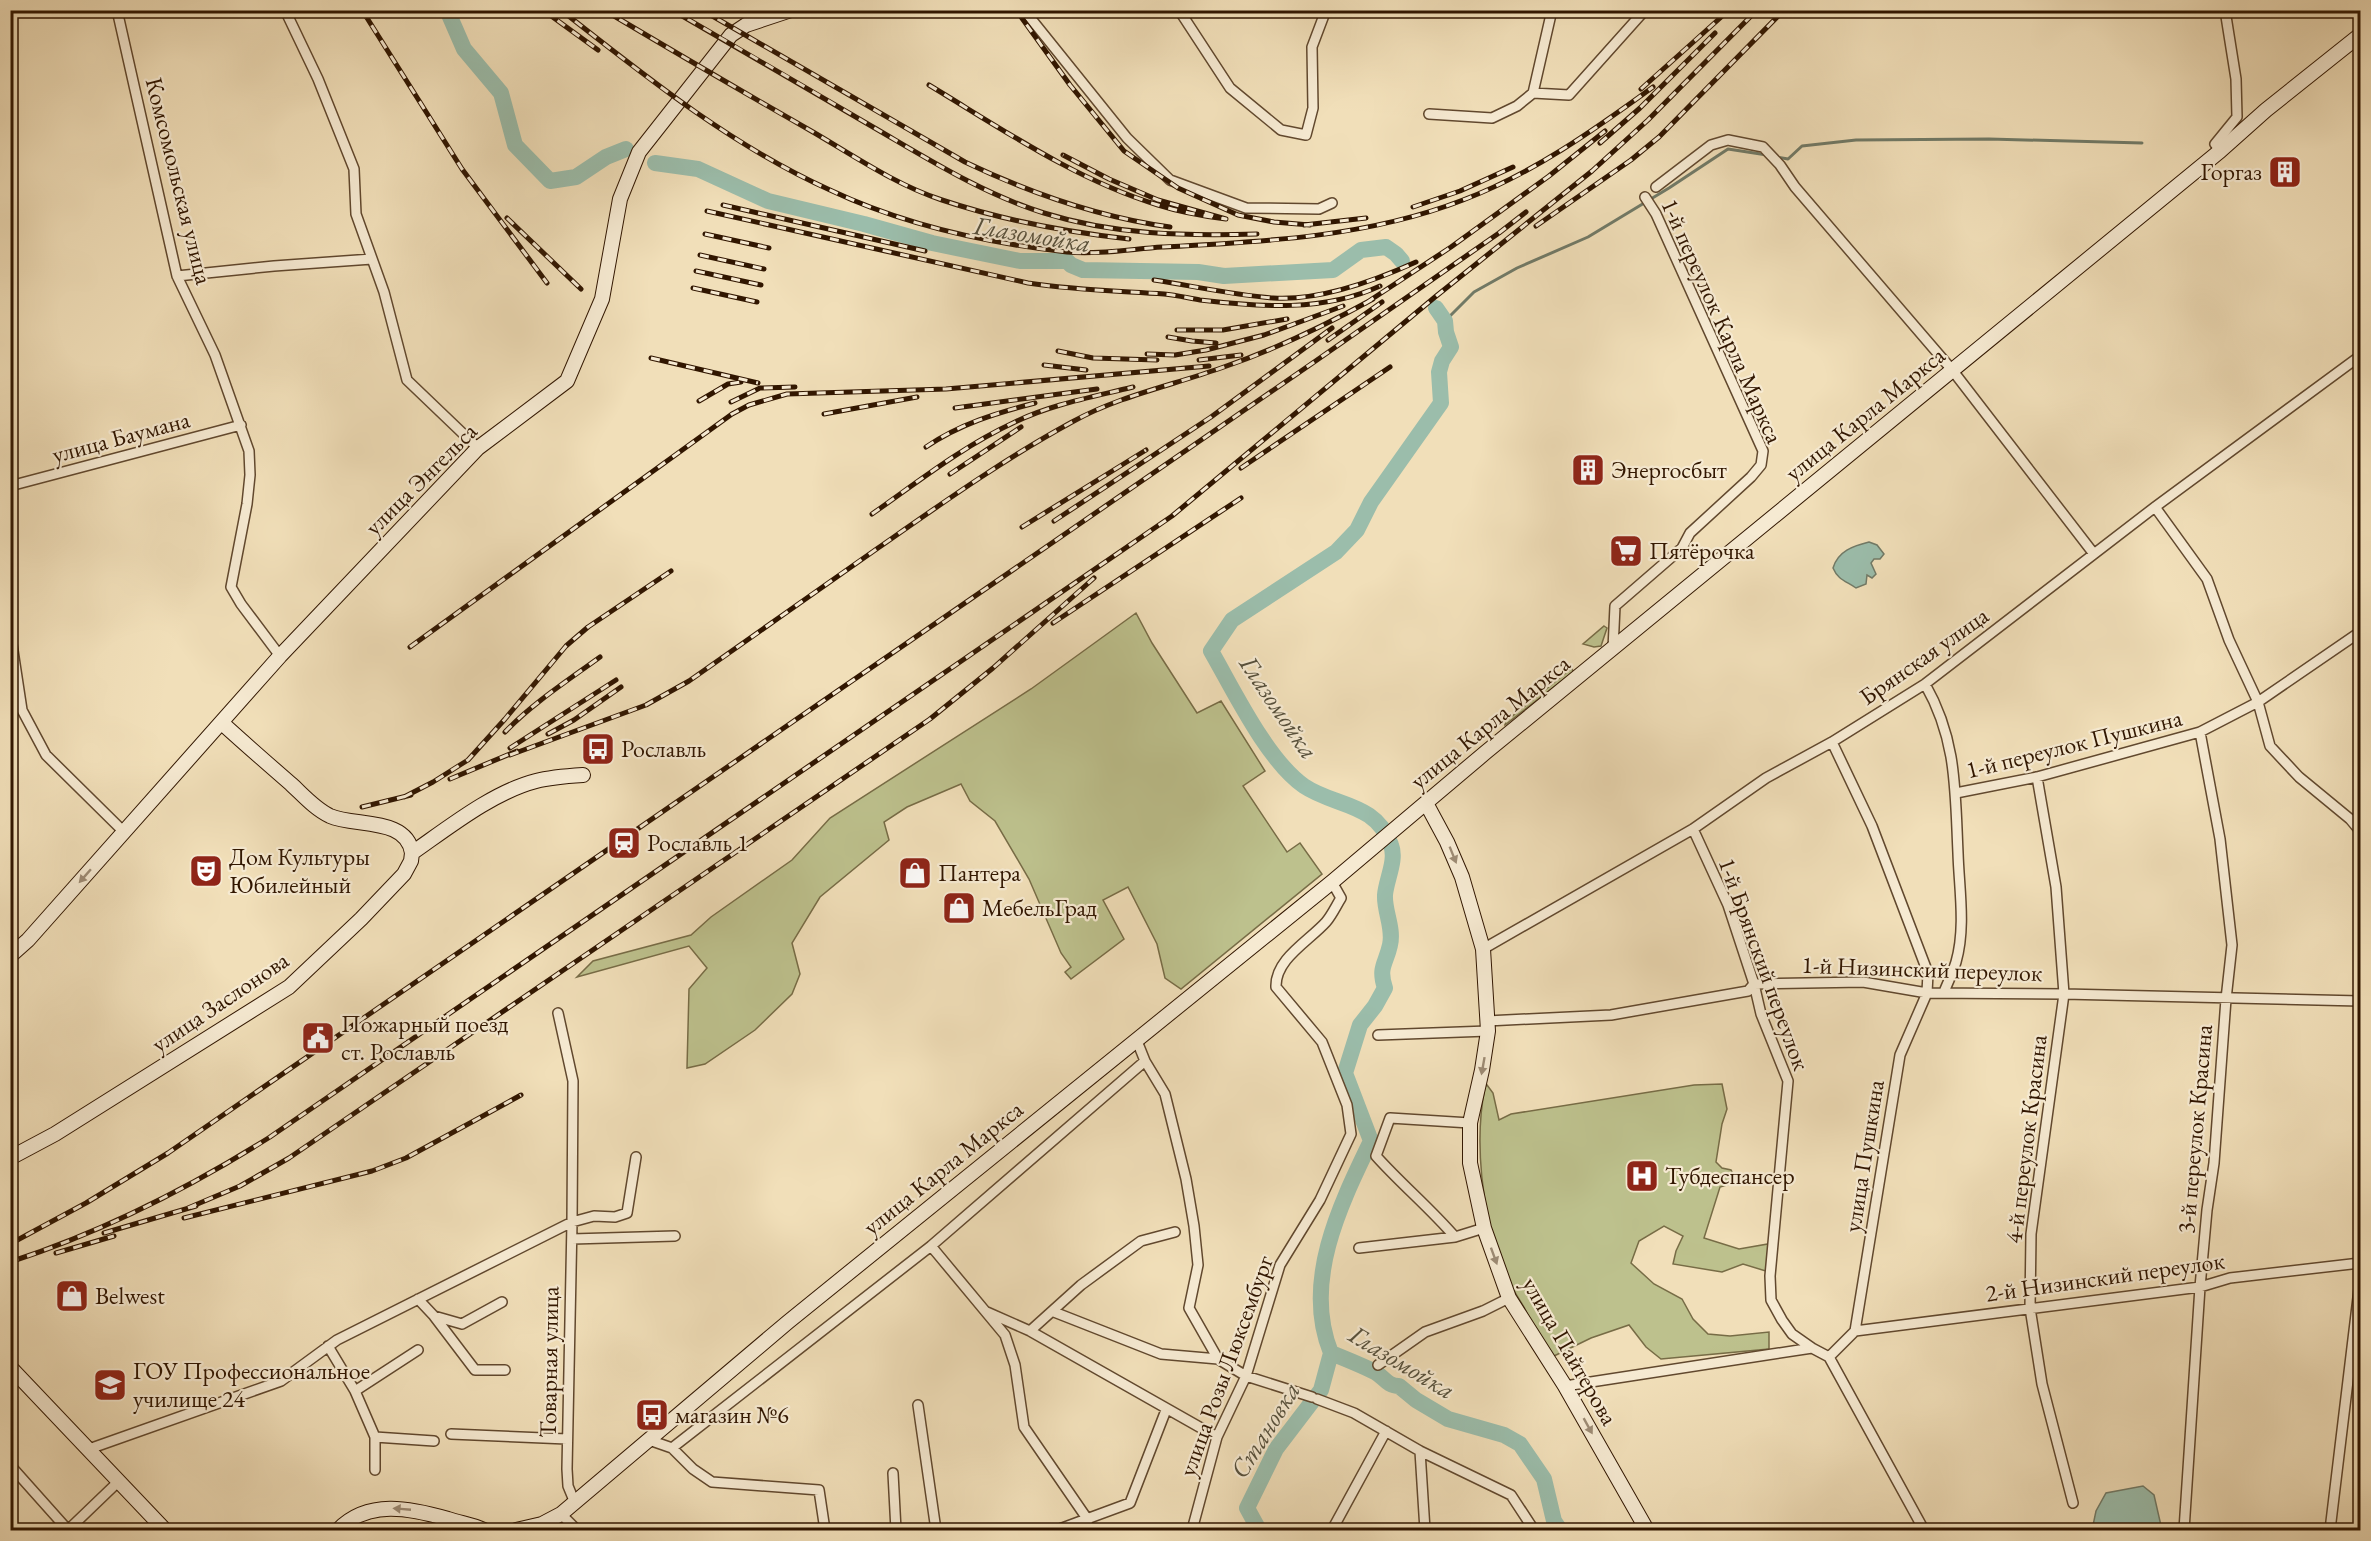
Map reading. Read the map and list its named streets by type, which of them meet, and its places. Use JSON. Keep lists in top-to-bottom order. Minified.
{"streets":{"main road":["улица Карла Маркса","улица Энгельса","улица Заслонова","улица Пайтерова"],"street":["Комсомольская улица","1-й переулок Карла Маркса","улица Баумана","Брянская улица","1-й переулок Пушкина","1-й Брянский переулок","1-й Низинский переулок","3-й переулок Красина","4-й переулок Красина","улица Пушкина","2-й Низинский переулок","Товарная улица","улица Розы Люксембург"]},"crossings":[["Комсомольская улица","улица Баумана"],["Комсомольская улица","улица Энгельса"],["1-й переулок Карла Маркса","улица Карла Маркса"],["улица Карла Маркса","улица Пайтерова"],["улица Карла Маркса","Товарная улица"],["улица Карла Маркса","улица Розы Люксембург"],["Брянская улица","1-й Брянский переулок"],["Брянская улица","улица Пайтерова"],["1-й переулок Пушкина","3-й переулок Красина"],["1-й переулок Пушкина","4-й переулок Красина"],["1-й Брянский переулок","1-й Низинский переулок"],["1-й Низинский переулок","3-й переулок Красина"],["1-й Низинский переулок","4-й переулок Красина"],["1-й Низинский переулок","улица Пушкина"],["1-й Низинский переулок","улица Пайтерова"],["3-й переулок Красина","2-й Низинский переулок"],["4-й переулок Красина","2-й Низинский переулок"],["улица Пушкина","2-й Низинский переулок"]],"one_way":["улица Пайтерова"],"water":["Глазомойка","Становка"],"places":{"building":["Горгаз","Энергосбыт"],"supermarket":["Пятёрочка"],"bus stop":["Рославль","магазин №6"],"station":["Рославль 1"],"theatre":["Дом Культуры Юбилейный"],"shop":["Пантера","МебельГрад","Belwest"],"public building":["Пожарный поезд ст. Рославль"],"hospital":["Тубдеспансер"],"school or university":["ГОУ Профессиональное училище 24"]}}
